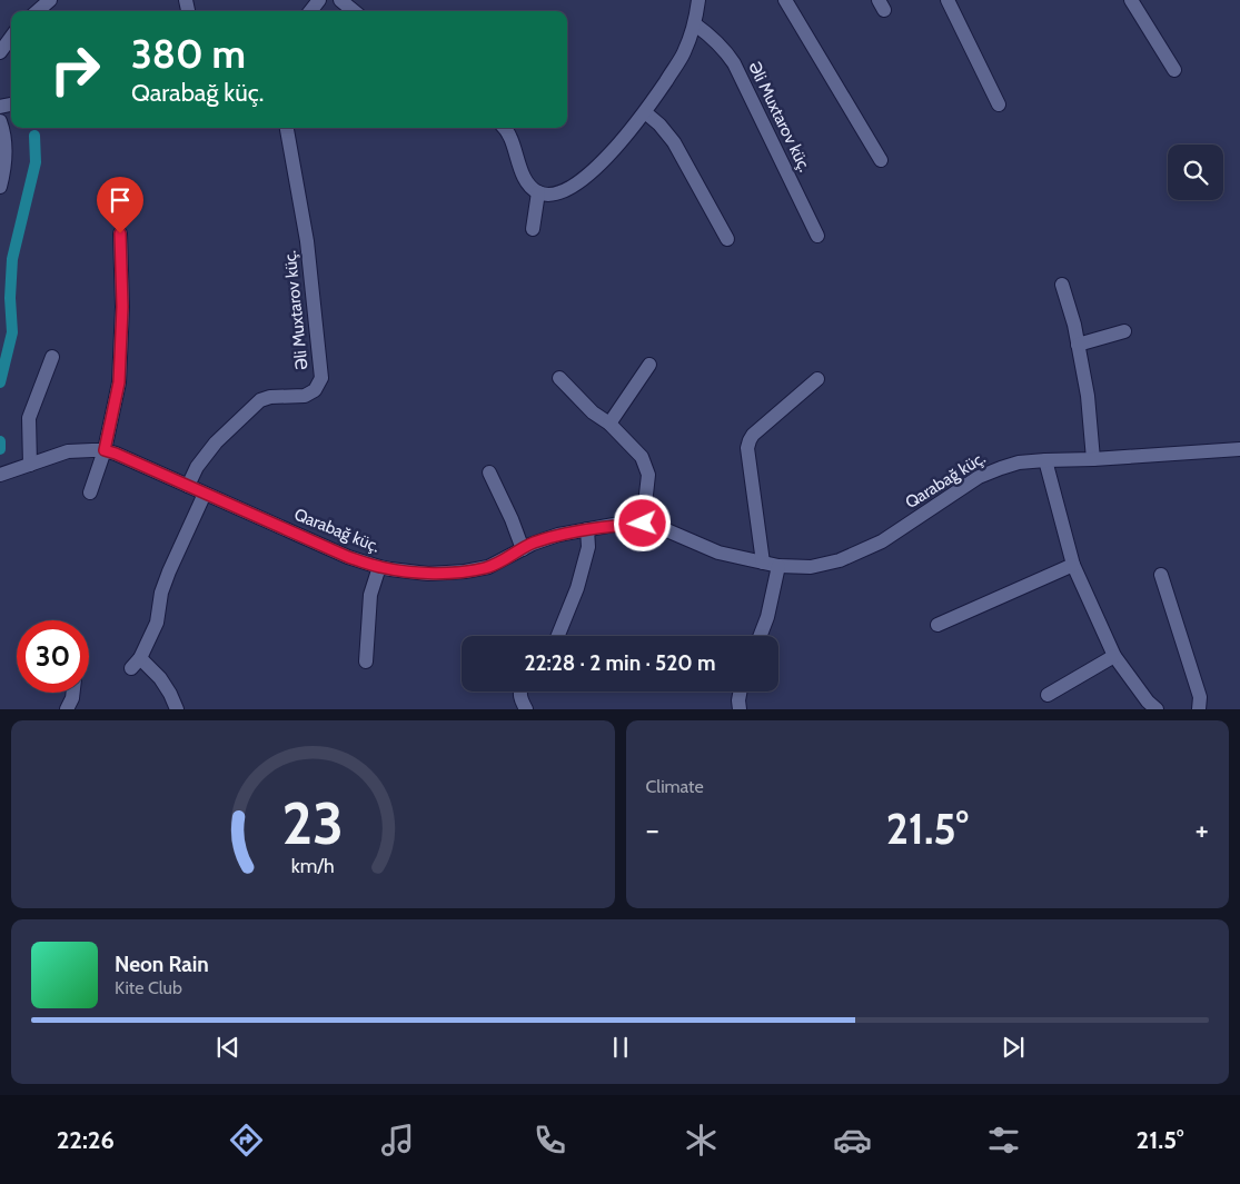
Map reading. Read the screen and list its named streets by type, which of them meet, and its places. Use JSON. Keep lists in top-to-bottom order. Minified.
{"streets":{"street":["Əli Muxtarov küç.","Qarabağ küç."]},"crossings":[["Əli Muxtarov küç.","Qarabağ küç."]],"page":{"turn":["380 m","Qarabağ küç."],"limit":"30","trip":"22:28 · 2 min · 520 m","tile":"Climate","heat":["−","21.5°","+"],"song":["Neon Rain","Kite Club"],"tabs":["22:26","21.5°"],"gauge":["23","km/h"]}}
